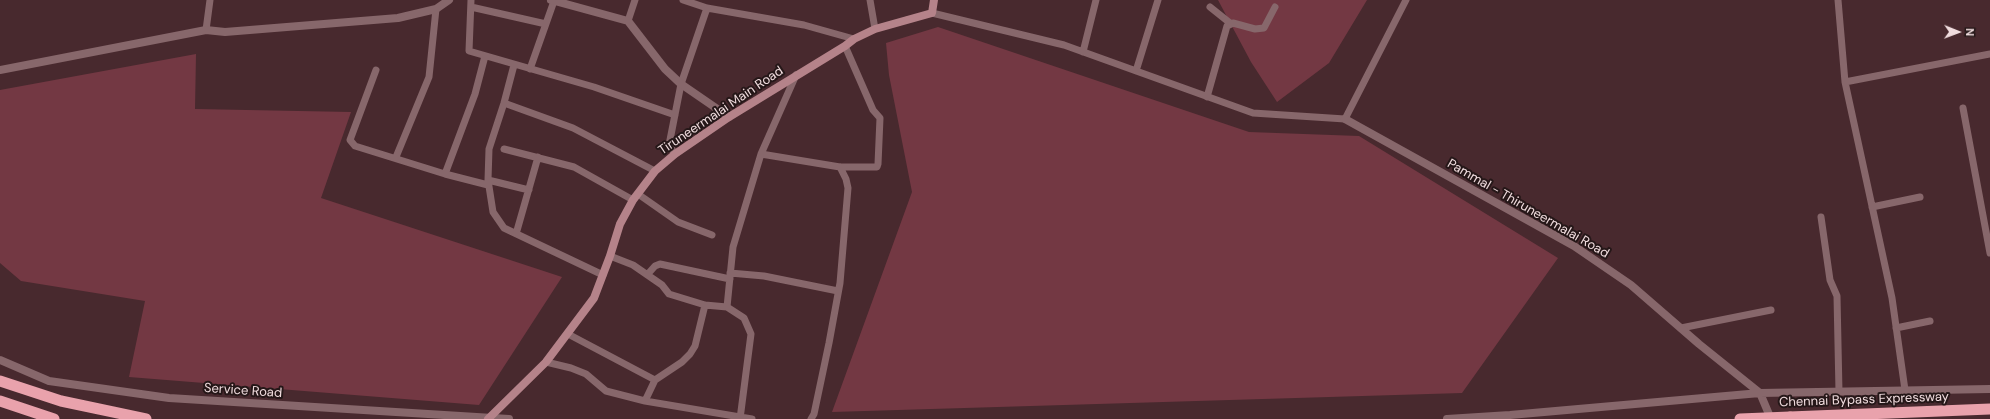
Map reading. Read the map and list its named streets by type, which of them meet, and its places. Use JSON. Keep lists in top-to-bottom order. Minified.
{"streets":{"highway":["Chennai Bypass Expressway"],"main road":["Tiruneermalai Main Road"],"street":["Pammal - Thiruneermalai Road","Service Road"]},"crossings":[["Tiruneermalai Main Road","Service Road"]],"north":"right"}
